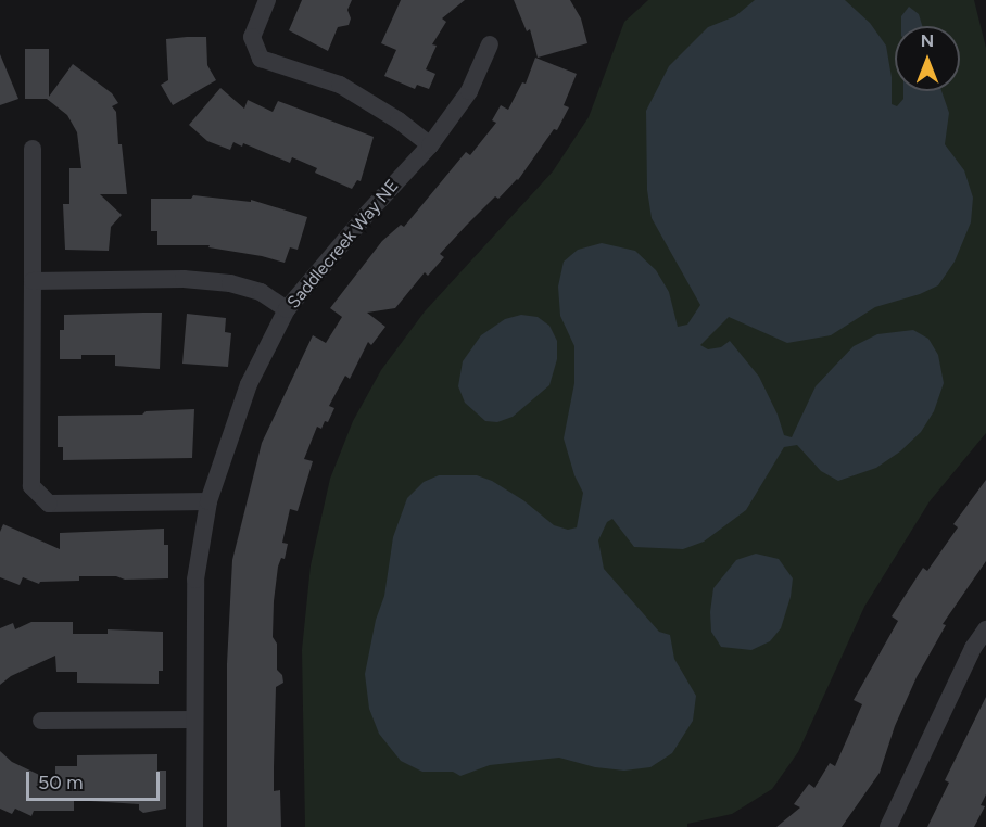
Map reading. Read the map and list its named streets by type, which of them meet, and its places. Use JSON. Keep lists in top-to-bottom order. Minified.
{"streets":{"street":["Saddlecreek Way NE"]},"scale_bar":"50 m","north":"top"}
